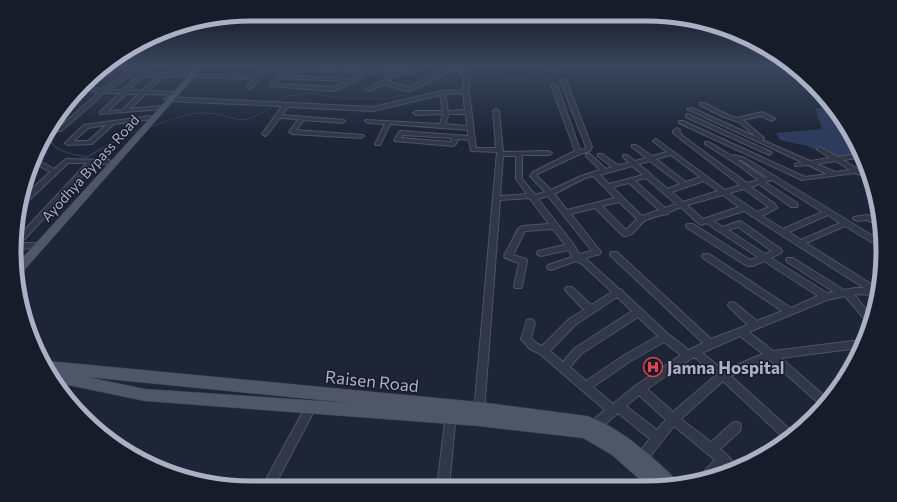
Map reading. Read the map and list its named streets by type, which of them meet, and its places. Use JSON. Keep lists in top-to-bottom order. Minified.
{"streets":{"main road":["Ayodhya Bypass Road","Raisen Road"]},"places":{"hospital":["Jamna Hospital"]}}
